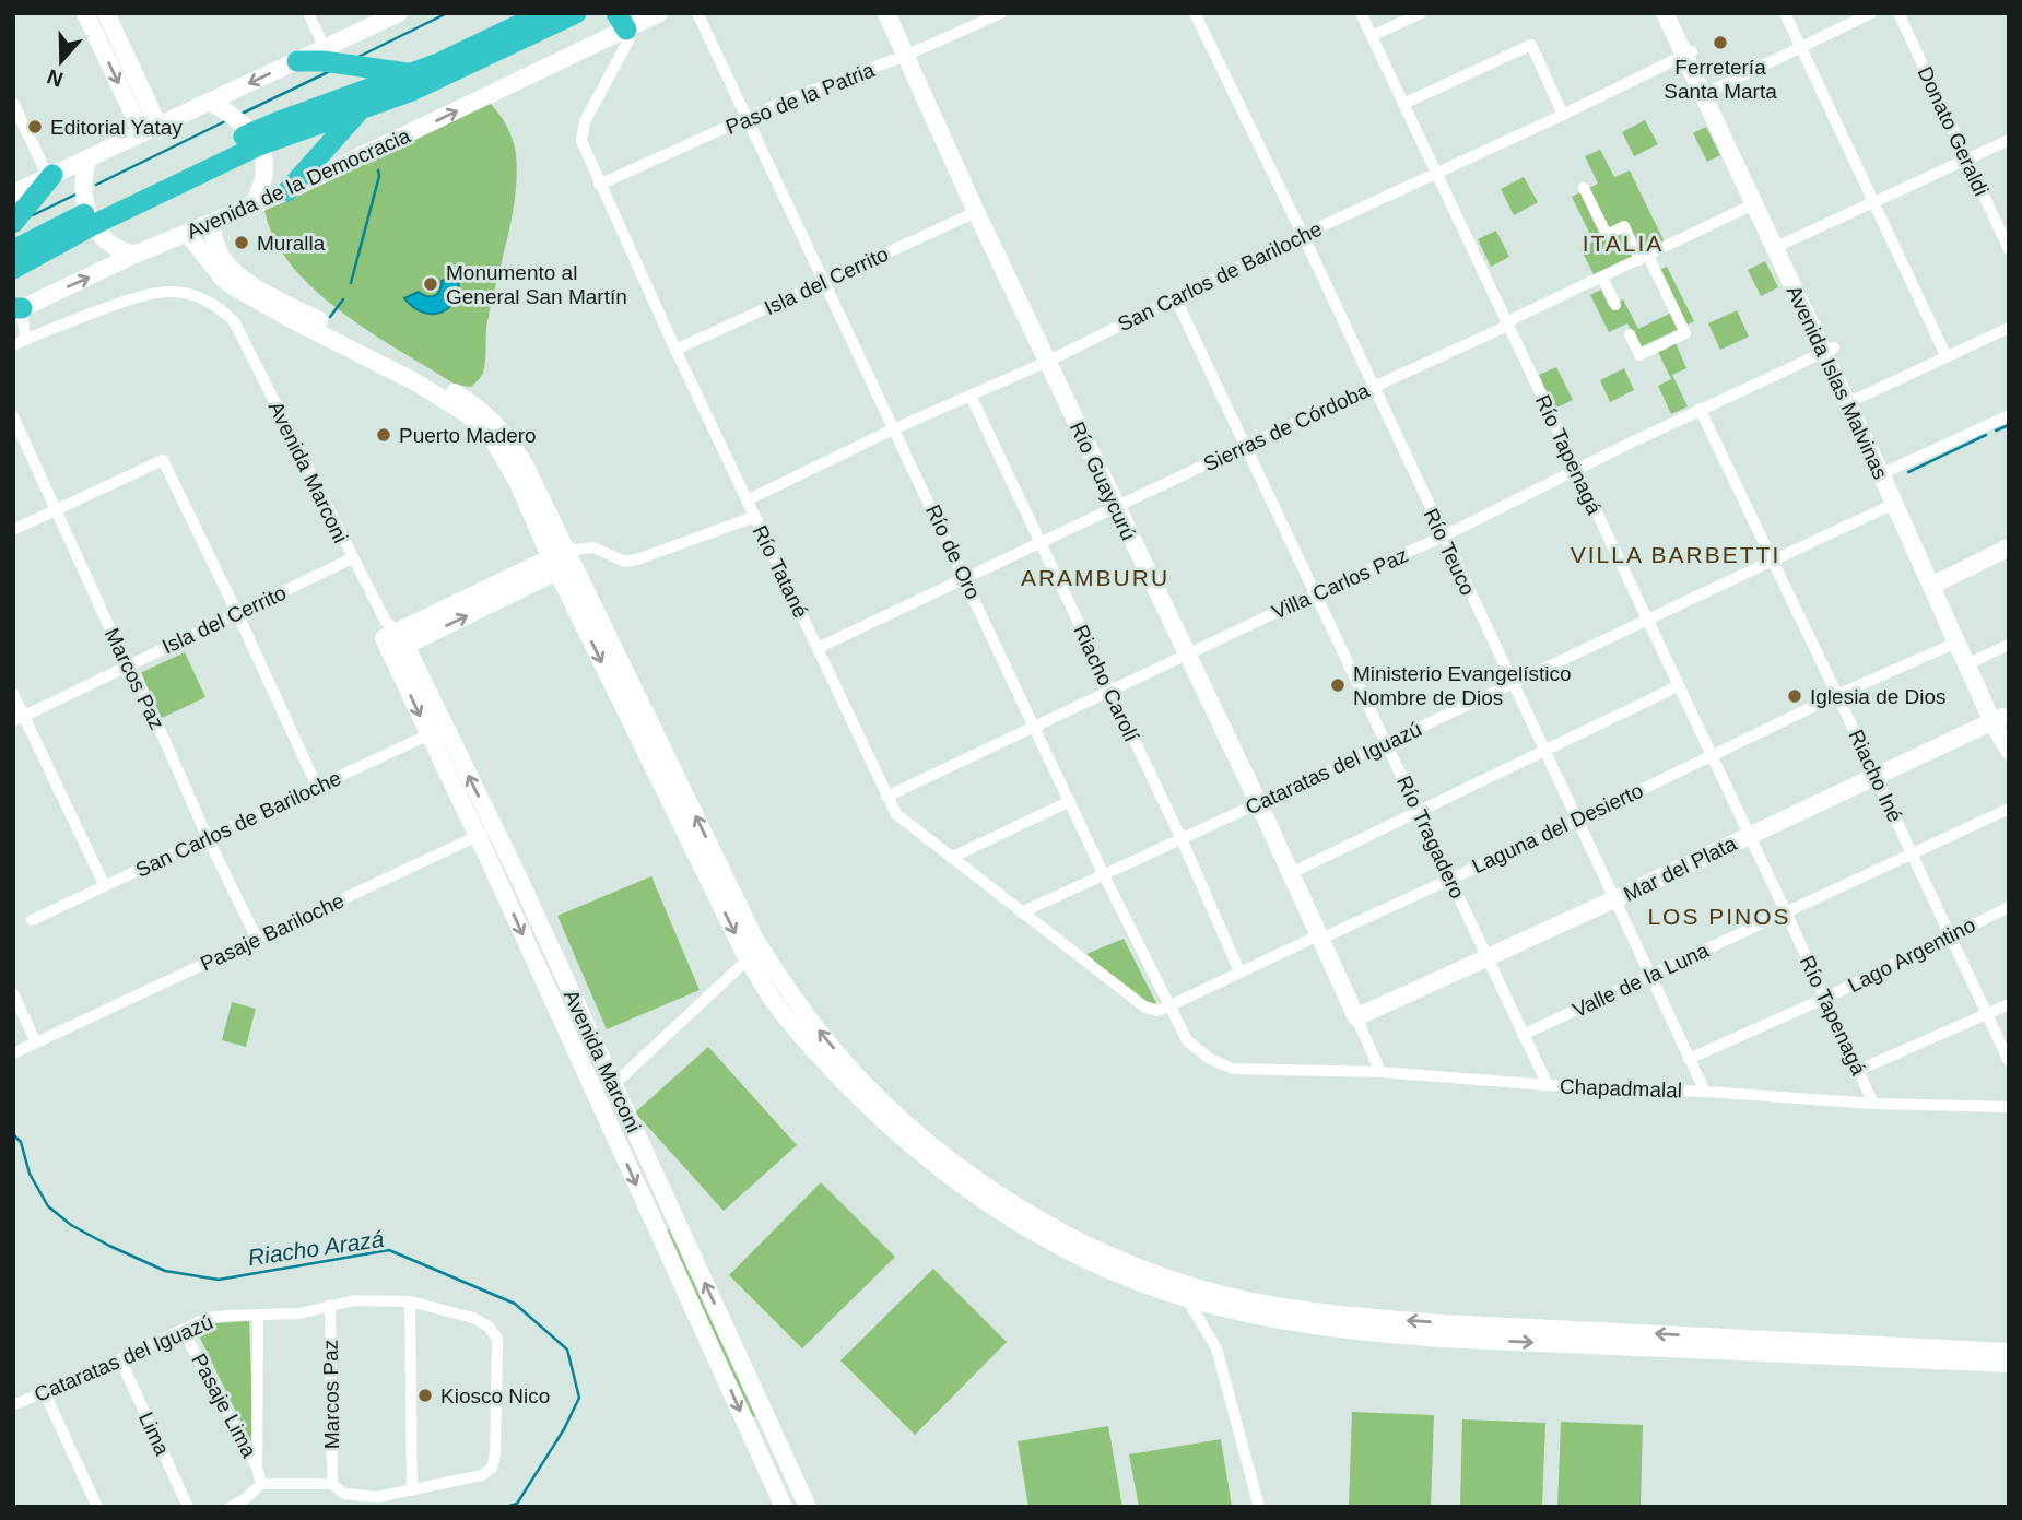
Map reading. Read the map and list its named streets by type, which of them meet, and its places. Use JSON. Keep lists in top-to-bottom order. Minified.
{"streets":{"highway":["Avenida de la Democracia"],"street":["Paso de la Patria","Donato Geraldi","San Carlos de Bariloche","Isla del Cerrito","Avenida Islas Malvinas","Sierras de Córdoba","Río Tapenagá","Avenida Marconi","Río Guaycurú","Río de Oro","Río Teuco","Río Tatané","Villa Carlos Paz","Marcos Paz","Riacho Carolí","Cataratas del Iguazú","Riacho Iné","Laguna del Desierto","Río Tragadero","Mar del Plata","Pasaje Bariloche","Lago Argentino","Valle de la Luna","Chapadmalal","Pasaje Lima","Lima"]},"crossings":[["Paso de la Patria","Río Guaycurú"],["Paso de la Patria","Río de Oro"],["Paso de la Patria","Río Tatané"],["Avenida de la Democracia","Río Tatané"],["San Carlos de Bariloche","Avenida Islas Malvinas"],["San Carlos de Bariloche","Río Tapenagá"],["San Carlos de Bariloche","Avenida Marconi"],["San Carlos de Bariloche","Río Guaycurú"],["San Carlos de Bariloche","Río de Oro"],["San Carlos de Bariloche","Río Teuco"],["San Carlos de Bariloche","Río Tatané"],["San Carlos de Bariloche","Marcos Paz"],["San Carlos de Bariloche","Riacho Carolí"],["San Carlos de Bariloche","Río Tragadero"],["Isla del Cerrito","Avenida Marconi"],["Isla del Cerrito","Río Guaycurú"],["Isla del Cerrito","Río de Oro"],["Isla del Cerrito","Río Tatané"],["Isla del Cerrito","Marcos Paz"],["Avenida Islas Malvinas","Sierras de Córdoba"],["Avenida Islas Malvinas","Villa Carlos Paz"],["Avenida Islas Malvinas","Cataratas del Iguazú"],["Avenida Islas Malvinas","Laguna del Desierto"],["Avenida Islas Malvinas","Mar del Plata"],["Sierras de Córdoba","Río Tapenagá"],["Sierras de Córdoba","Río Guaycurú"],["Sierras de Córdoba","Río de Oro"],["Sierras de Córdoba","Río Teuco"],["Sierras de Córdoba","Río Tatané"],["Sierras de Córdoba","Riacho Carolí"],["Sierras de Córdoba","Río Tragadero"],["Río Tapenagá","Villa Carlos Paz"],["Río Tapenagá","Cataratas del Iguazú"],["Río Tapenagá","Laguna del Desierto"],["Río Tapenagá","Mar del Plata"],["Río Tapenagá","Lago Argentino"],["Río Tapenagá","Valle de la Luna"],["Río Tapenagá","Chapadmalal"],["Avenida Marconi","Pasaje Bariloche"],["Río Guaycurú","Villa Carlos Paz"],["Río Guaycurú","Cataratas del Iguazú"],["Río Guaycurú","Laguna del Desierto"],["Río Guaycurú","Mar del Plata"],["Río Guaycurú","Chapadmalal"],["Río de Oro","Río Tatané"],["Río de Oro","Villa Carlos Paz"],["Río de Oro","Cataratas del Iguazú"],["Río de Oro","Laguna del Desierto"],["Río de Oro","Chapadmalal"],["Río Teuco","Villa Carlos Paz"],["Río Teuco","Cataratas del Iguazú"],["Río Teuco","Laguna del Desierto"],["Río Teuco","Mar del Plata"],["Río Teuco","Lago Argentino"],["Río Teuco","Valle de la Luna"],["Río Teuco","Chapadmalal"],["Río Tatané","Villa Carlos Paz"],["Río Tatané","Cataratas del Iguazú"],["Río Tatané","Laguna del Desierto"],["Villa Carlos Paz","Riacho Carolí"],["Villa Carlos Paz","Riacho Iné"],["Villa Carlos Paz","Río Tragadero"],["Marcos Paz","Cataratas del Iguazú"],["Marcos Paz","Pasaje Bariloche"],["Riacho Carolí","Cataratas del Iguazú"],["Riacho Carolí","Laguna del Desierto"],["Cataratas del Iguazú","Riacho Iné"],["Cataratas del Iguazú","Río Tragadero"],["Cataratas del Iguazú","Pasaje Lima"],["Cataratas del Iguazú","Lima"],["Riacho Iné","Laguna del Desierto"],["Riacho Iné","Mar del Plata"],["Riacho Iné","Lago Argentino"],["Riacho Iné","Valle de la Luna"],["Laguna del Desierto","Río Tragadero"],["Río Tragadero","Mar del Plata"],["Río Tragadero","Valle de la Luna"],["Río Tragadero","Chapadmalal"]],"districts":["ITALIA","VILLA BARBETTI","ARAMBURU","LOS PINOS"],"water":["Riacho Arazá"],"places":["Ferretería Santa Marta","Editorial Yatay","Muralla","Monumento al General San Martín","Puerto Madero","Ministerio Evangelístico Nombre de Dios","Iglesia de Dios","Kiosco Nico"],"north":"bottom"}
